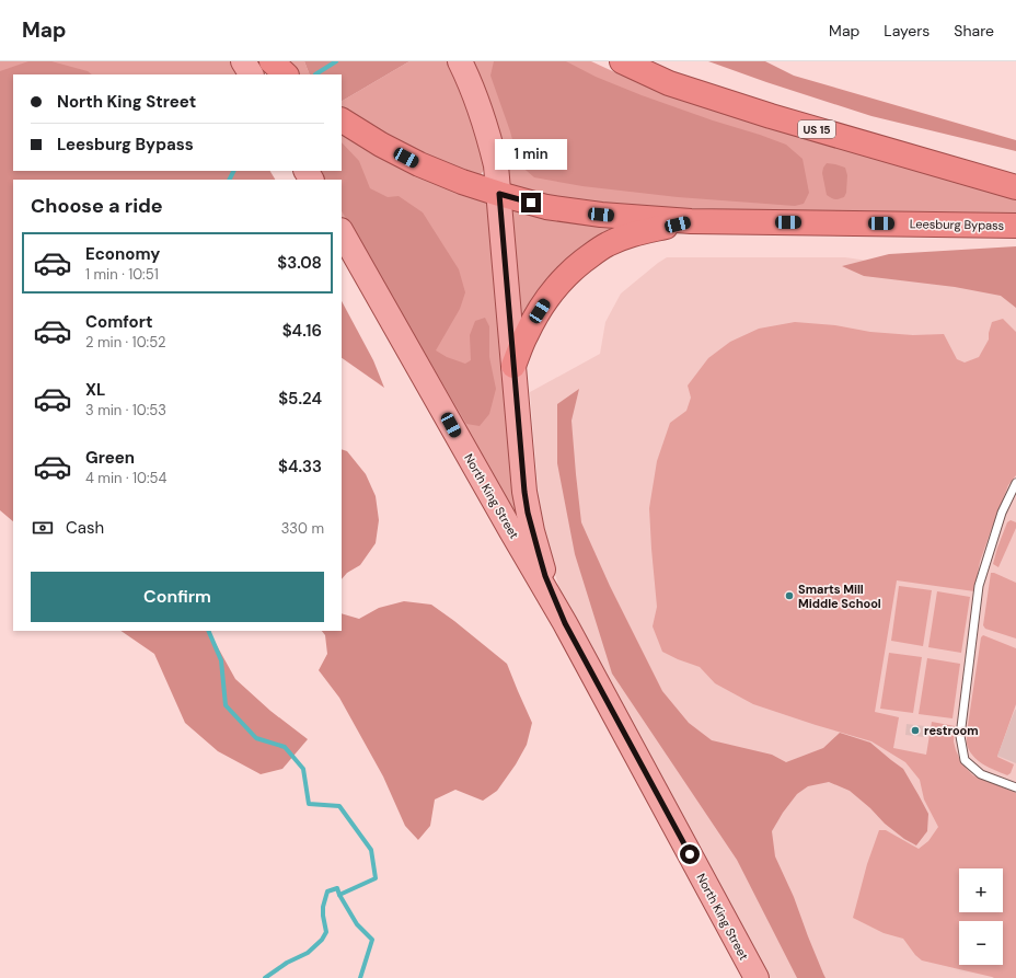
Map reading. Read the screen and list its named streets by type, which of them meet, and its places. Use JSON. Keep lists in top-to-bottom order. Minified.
{"streets":{"highway":["US 15","Leesburg Bypass"],"main road":["North King Street"]},"crossings":[["Leesburg Bypass","North King Street"]],"places":["Smarts Mill Middle School","restroom"],"page":{"header":"Map","nav":["Map","Layers","Share"],"banner":["North King Street","Leesburg Bypass"],"bubble":"1 min","heading":"Choose a ride","list":[{"name":"Economy","note":"1 min · 10:51","value":"$3.08"},{"name":"Comfort","note":"2 min · 10:52","value":"$4.16"},{"name":"XL","note":"3 min · 10:53","value":"$5.24"},{"name":"Green","note":"4 min · 10:54","value":"$4.33"}],"pay":["Cash","330 m"],"buttons":"Confirm","map_buttons":["+","−"]}}
